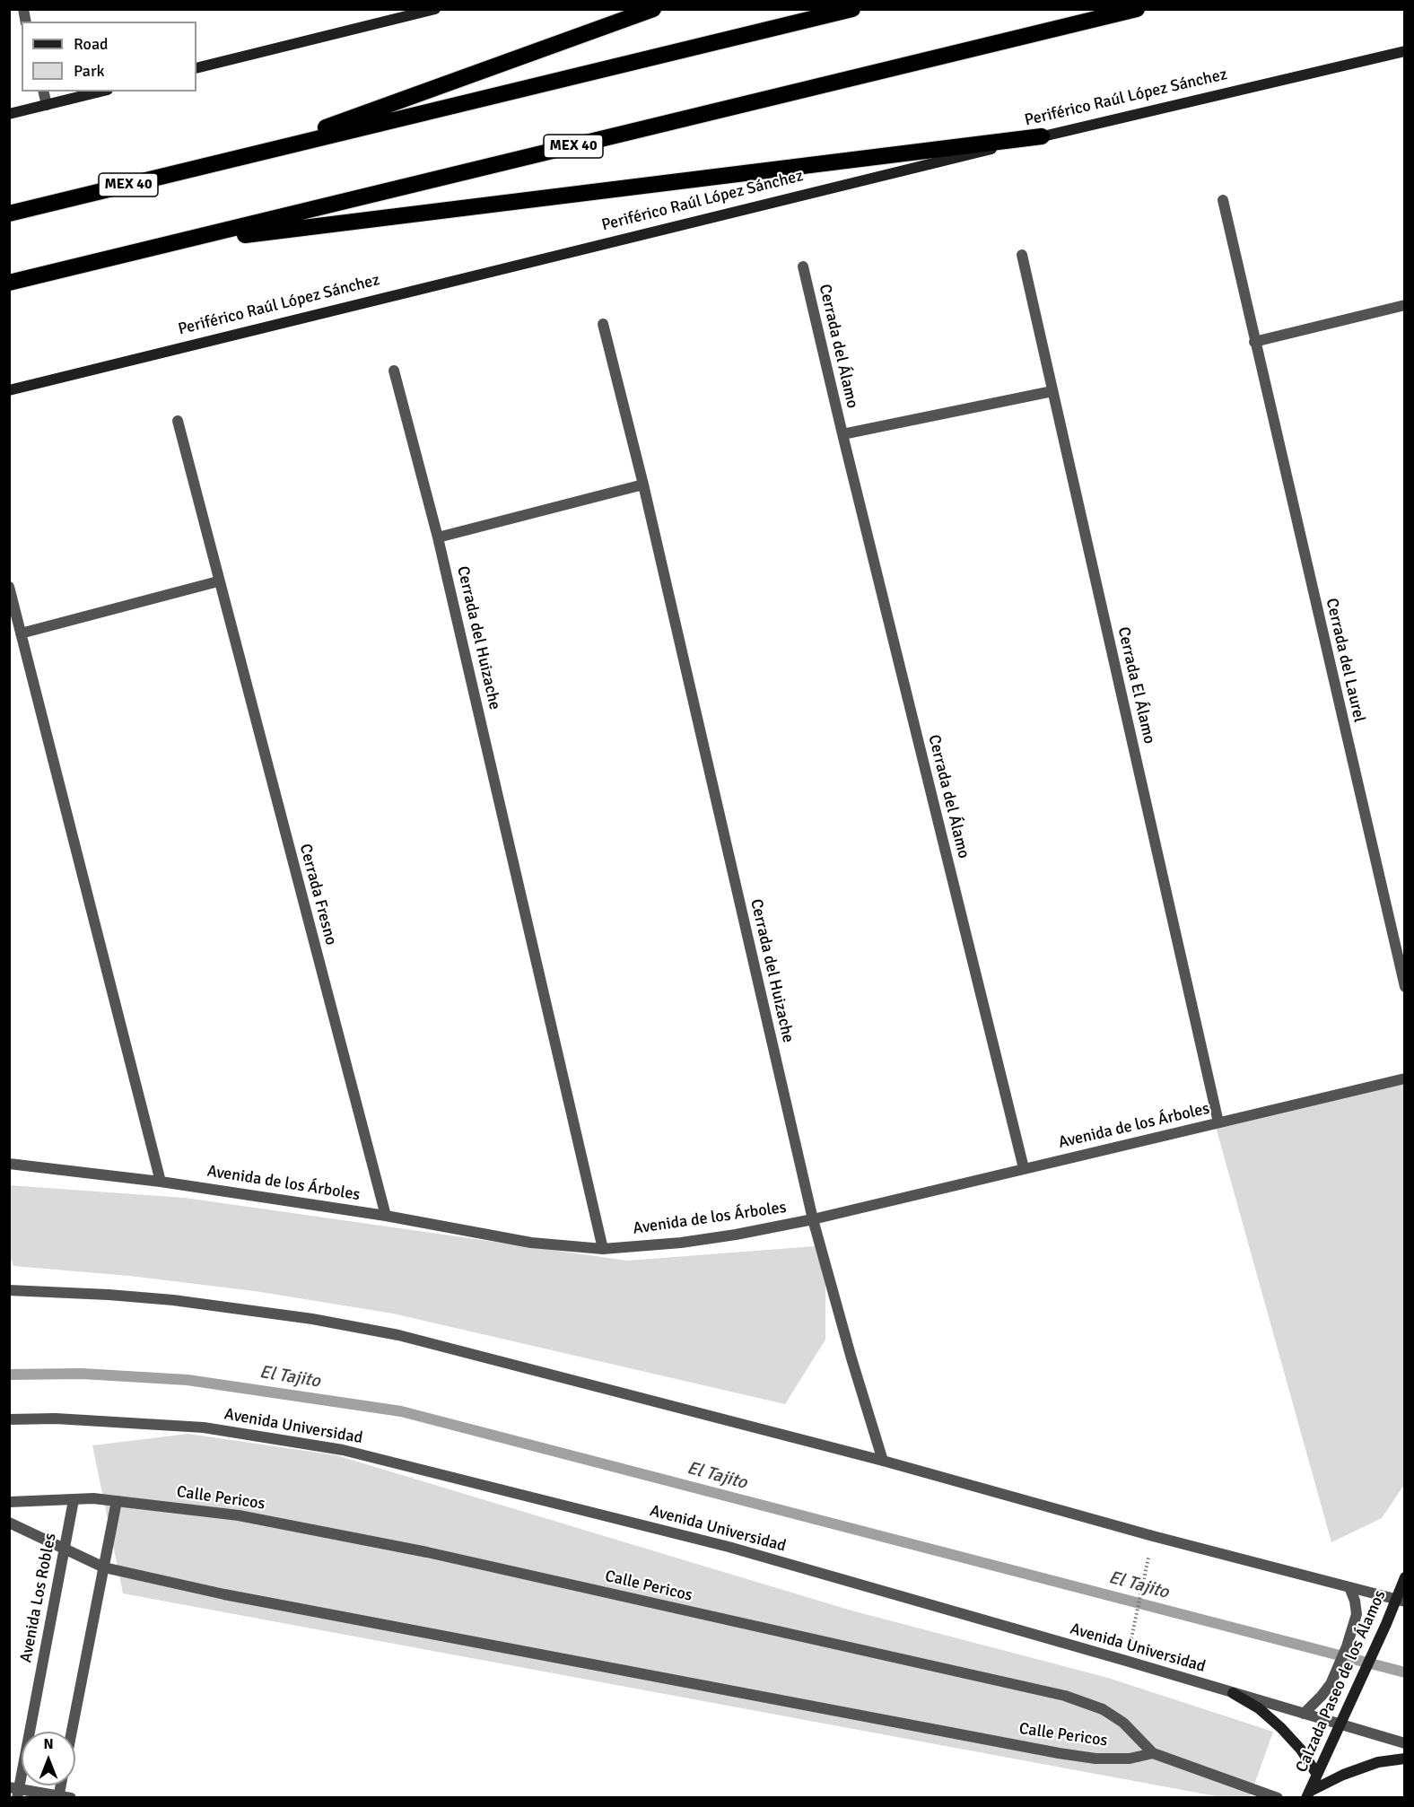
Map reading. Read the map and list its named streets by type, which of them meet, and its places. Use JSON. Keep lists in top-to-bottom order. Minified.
{"streets":{"highway":["MEX 40"],"main road":["Periférico Raúl López Sánchez","Calzada Paseo de los Álamos"],"street":["Cerrada del Álamo","Cerrada del Huizache","Cerrada del Laurel","Cerrada El Álamo","Cerrada Fresno","Avenida de los Árboles","Avenida Universidad","Calle Pericos","Avenida Los Robles"]},"crossings":[["Cerrada del Álamo","Cerrada El Álamo"],["Cerrada del Álamo","Avenida de los Árboles"],["Cerrada del Huizache","Avenida de los Árboles"],["Cerrada El Álamo","Avenida de los Árboles"],["Cerrada Fresno","Avenida de los Árboles"],["Avenida Universidad","Calzada Paseo de los Álamos"],["Calle Pericos","Avenida Los Robles"]],"water":["El Tajito"],"legend":["Road","Park"],"north":"top"}
